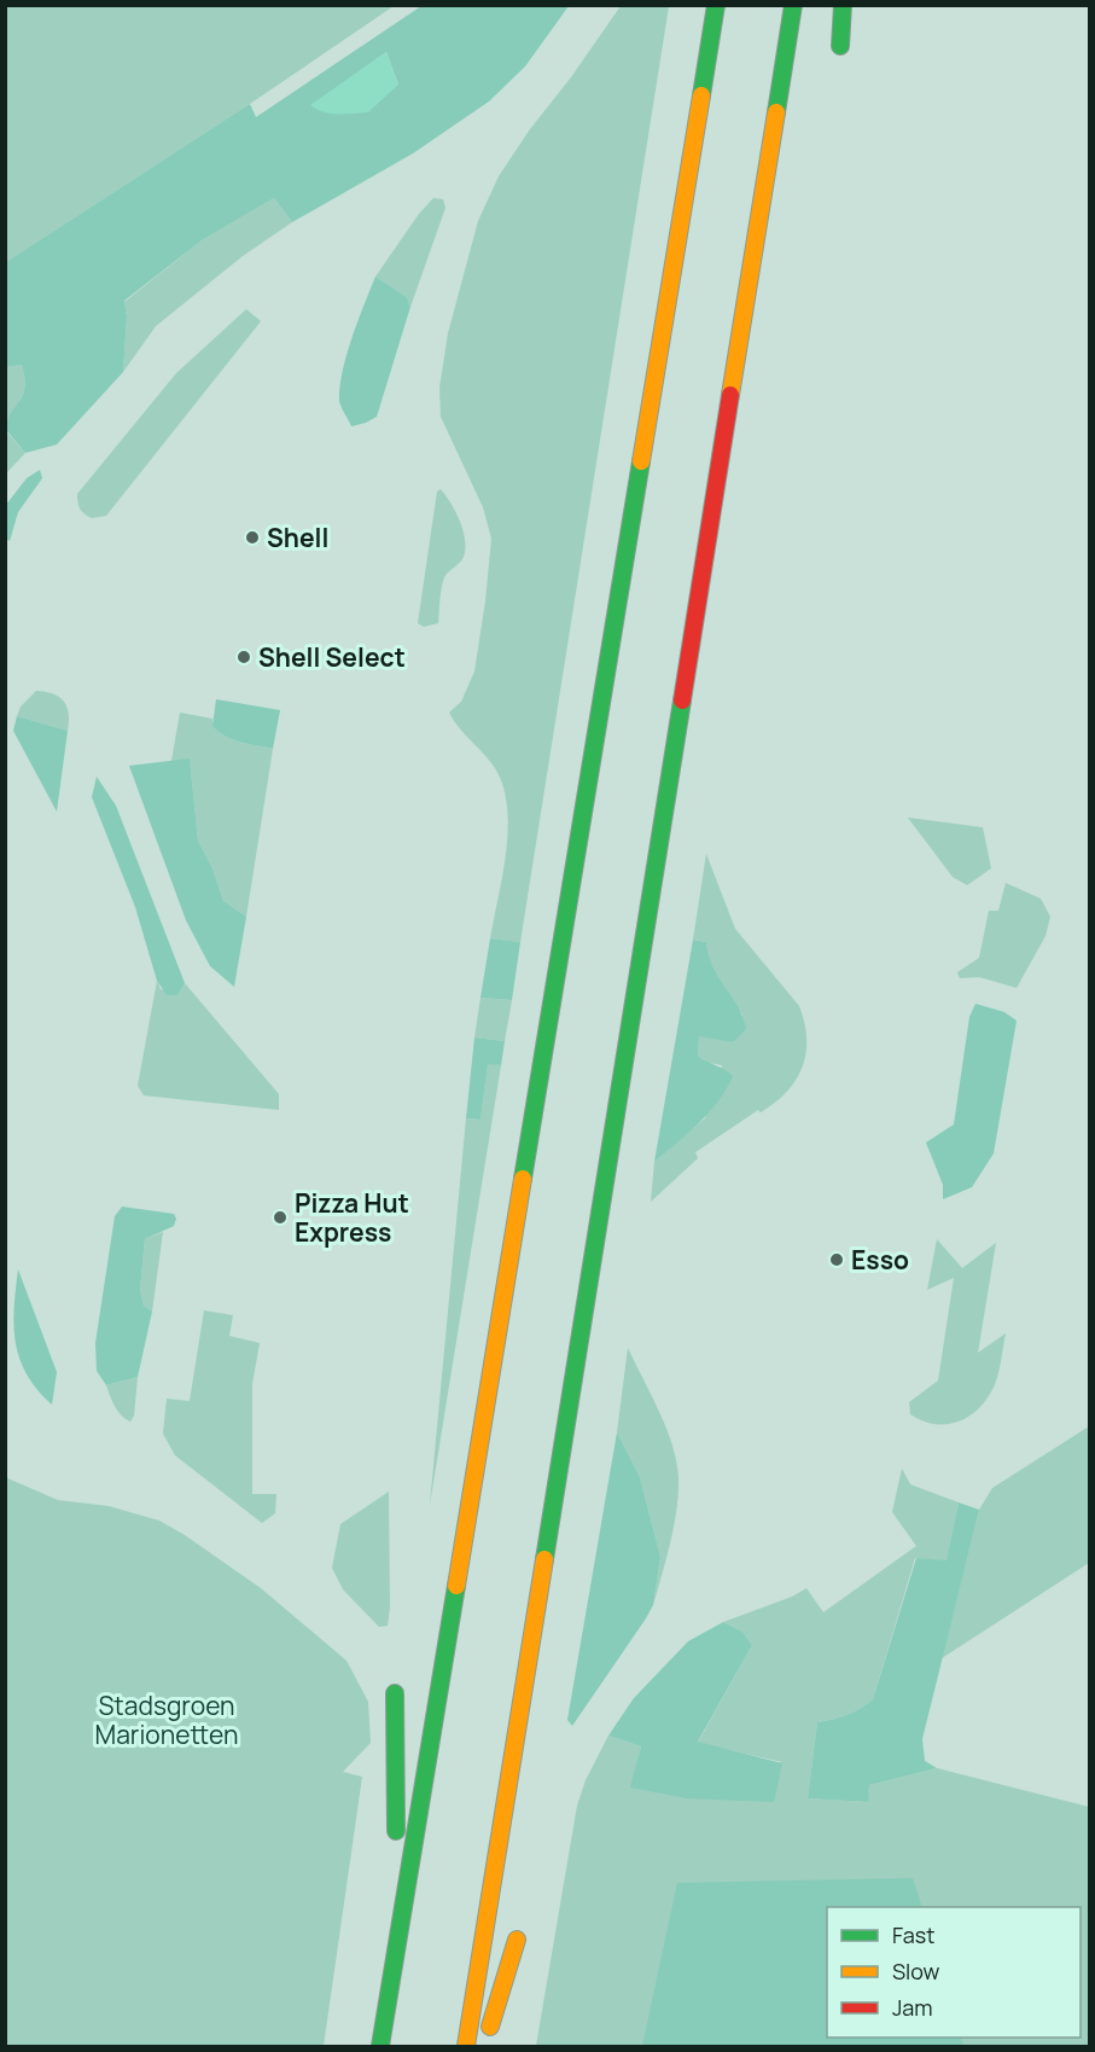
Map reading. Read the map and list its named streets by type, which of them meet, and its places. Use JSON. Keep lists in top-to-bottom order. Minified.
{"parks":["Stadsgroen Marionetten"],"places":["Shell","Shell Select","Pizza Hut Express","Esso"],"legend":["Fast","Slow","Jam"]}
